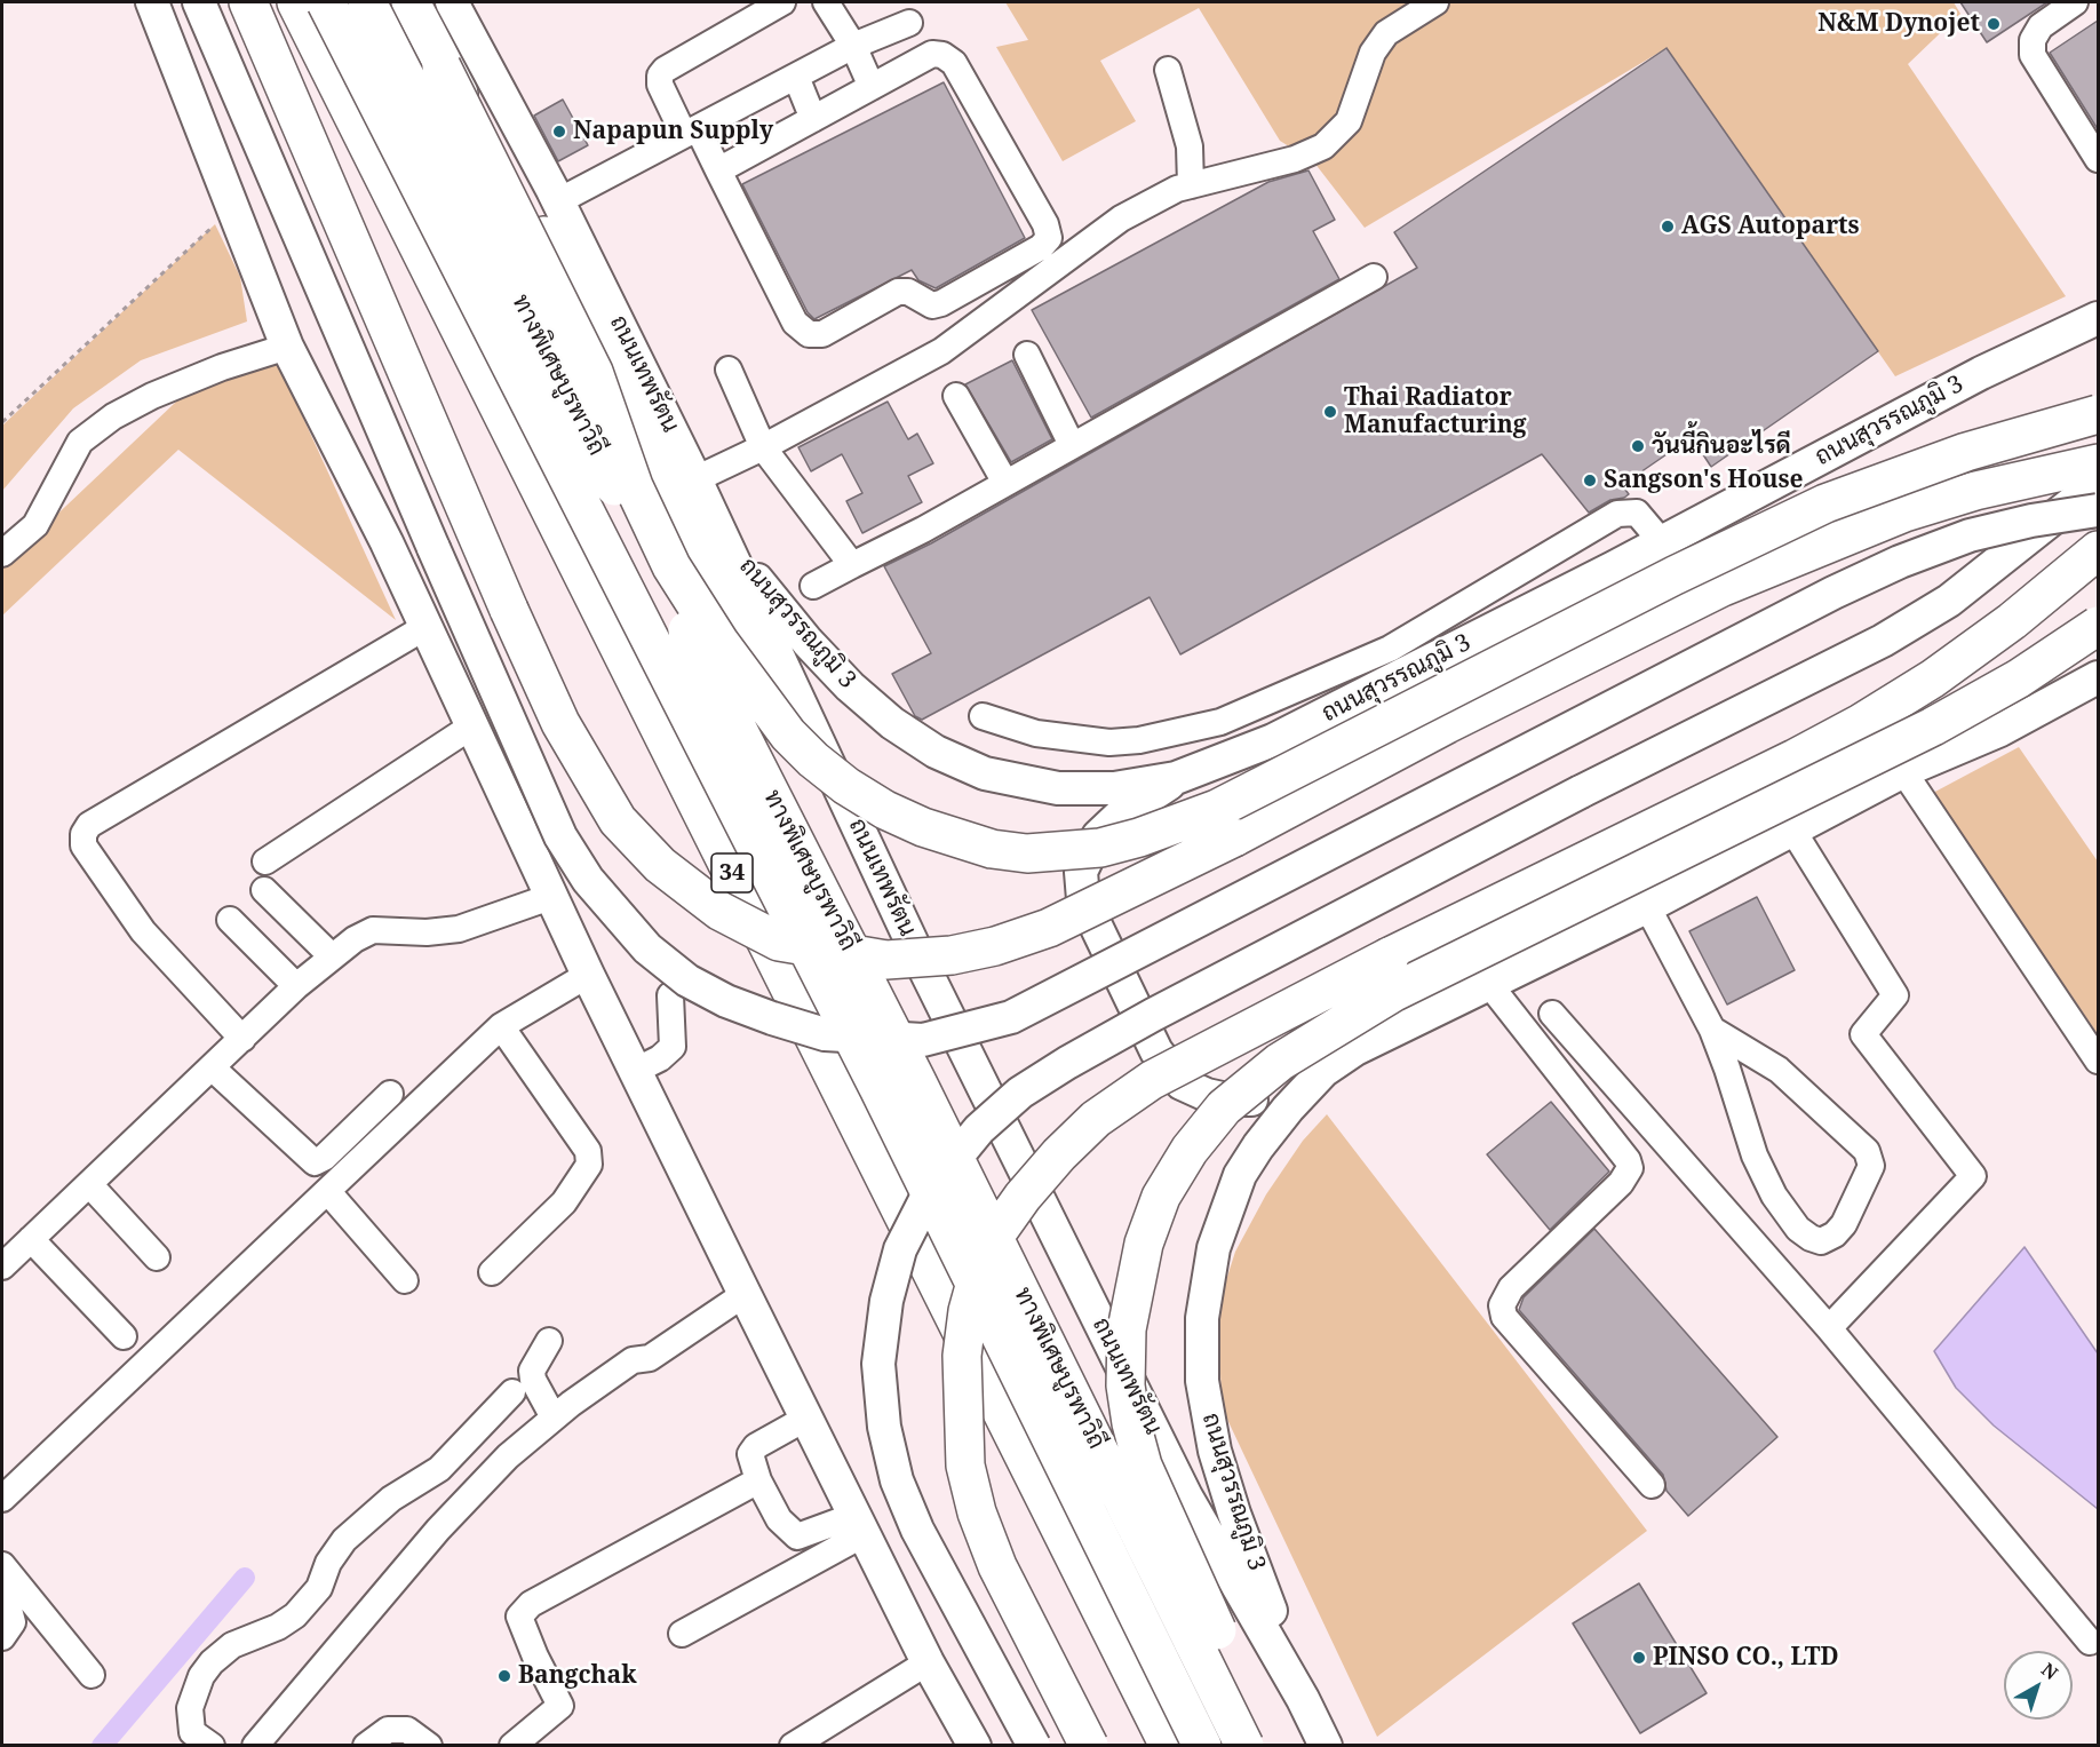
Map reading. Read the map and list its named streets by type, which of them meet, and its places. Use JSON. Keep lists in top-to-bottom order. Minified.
{"streets":{"highway":["ทางพิเศษบูรพาวิถี","34"],"main road":["ถนนเทพรัตน","ถนนสุวรรณภูมิ 3"]},"crossings":[["ถนนเทพรัตน","ถนนสุวรรณภูมิ 3"]],"places":["N&M Dynojet","Napapun Supply","AGS Autoparts","Thai Radiator Manufacturing","วันนี้กินอะไรดี","Sangson's House","PINSO CO., LTD","Bangchak"],"north":"top right"}
